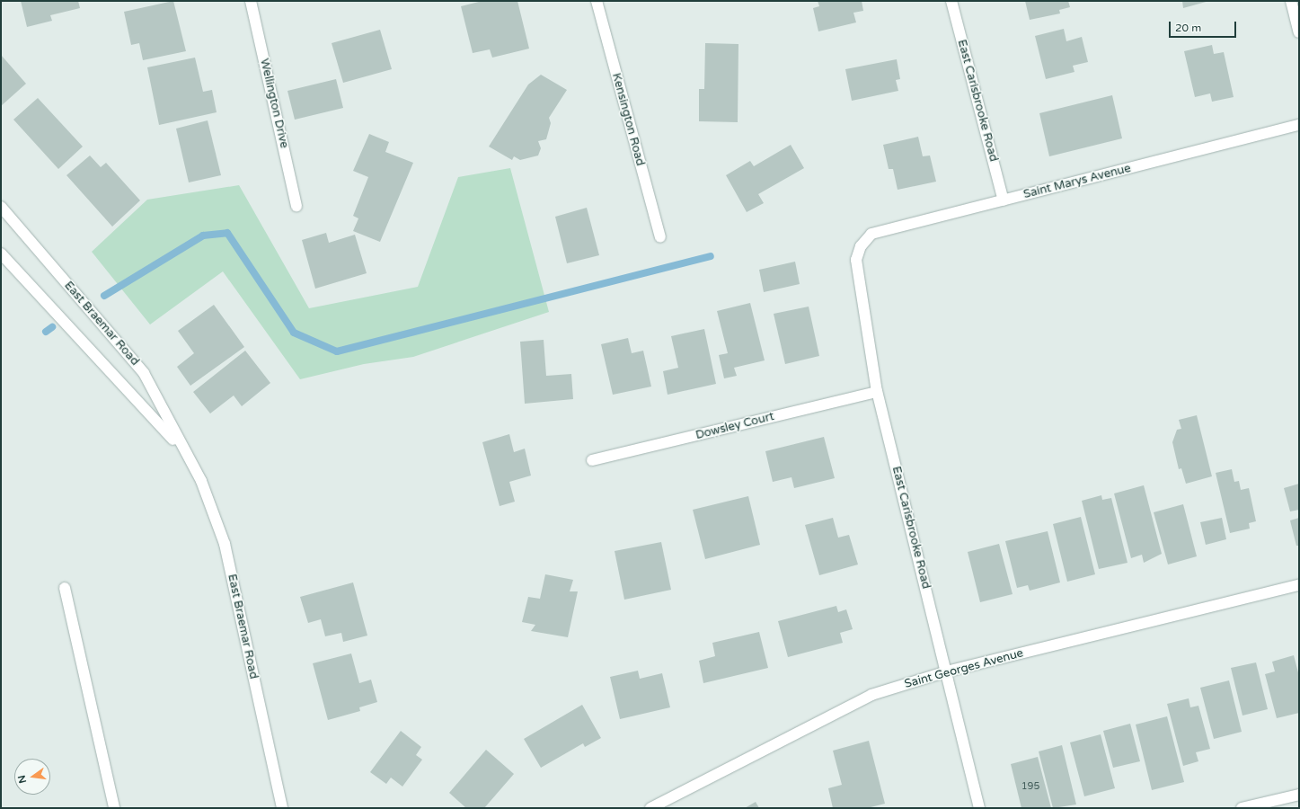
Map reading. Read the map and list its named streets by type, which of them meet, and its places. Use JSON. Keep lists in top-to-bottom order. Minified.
{"streets":{"street":["East Carisbrooke Road","Wellington Drive","Kensington Road","Saint Marys Avenue","East Braemar Road","Dowsley Court","Saint Georges Avenue"]},"crossings":[["East Carisbrooke Road","Saint Marys Avenue"],["East Carisbrooke Road","Dowsley Court"],["East Carisbrooke Road","Saint Georges Avenue"]],"house_numbers":["195"],"scale_bar":"20 m","north":"left"}
